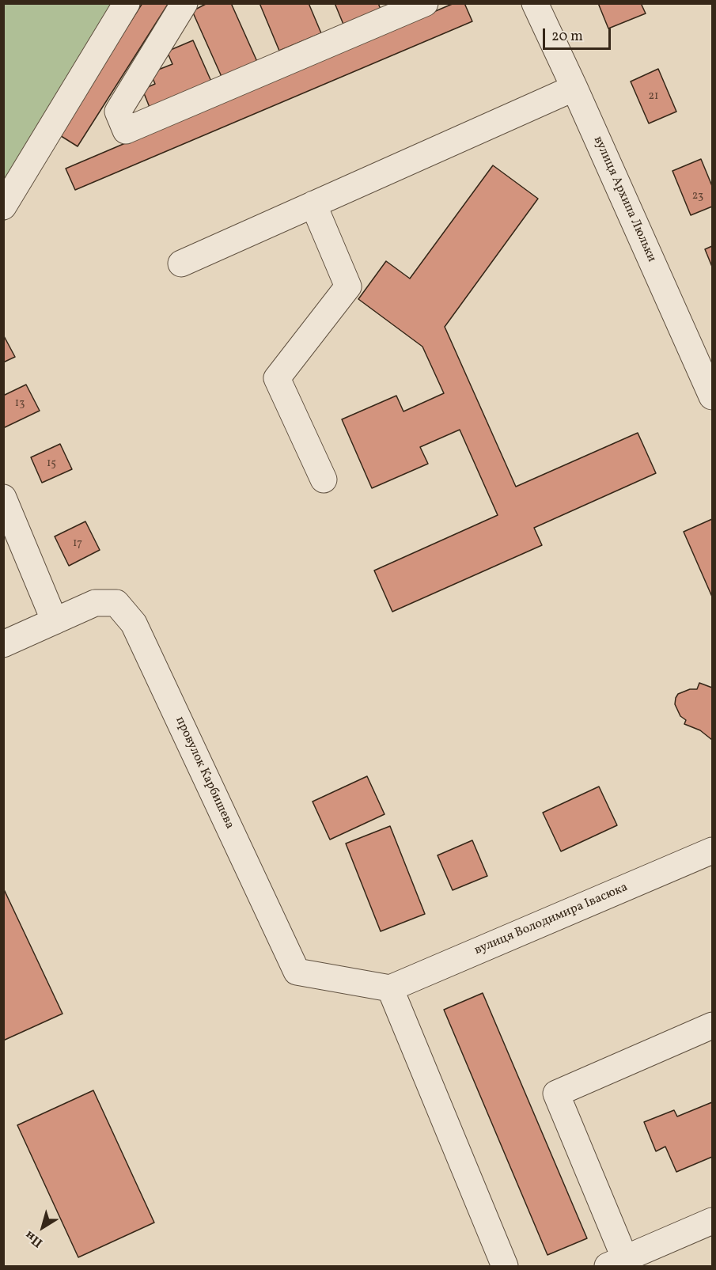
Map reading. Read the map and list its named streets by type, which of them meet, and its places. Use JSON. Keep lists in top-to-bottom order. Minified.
{"streets":{"street":["вулиця Архипа Люльки","провулок Карбишева","вулиця Володимира Івасюка"]},"crossings":[["провулок Карбишева","вулиця Володимира Івасюка"]],"house_numbers":["21","23","13","15","17"],"scale_bar":"20 m","north":"bottom left"}
